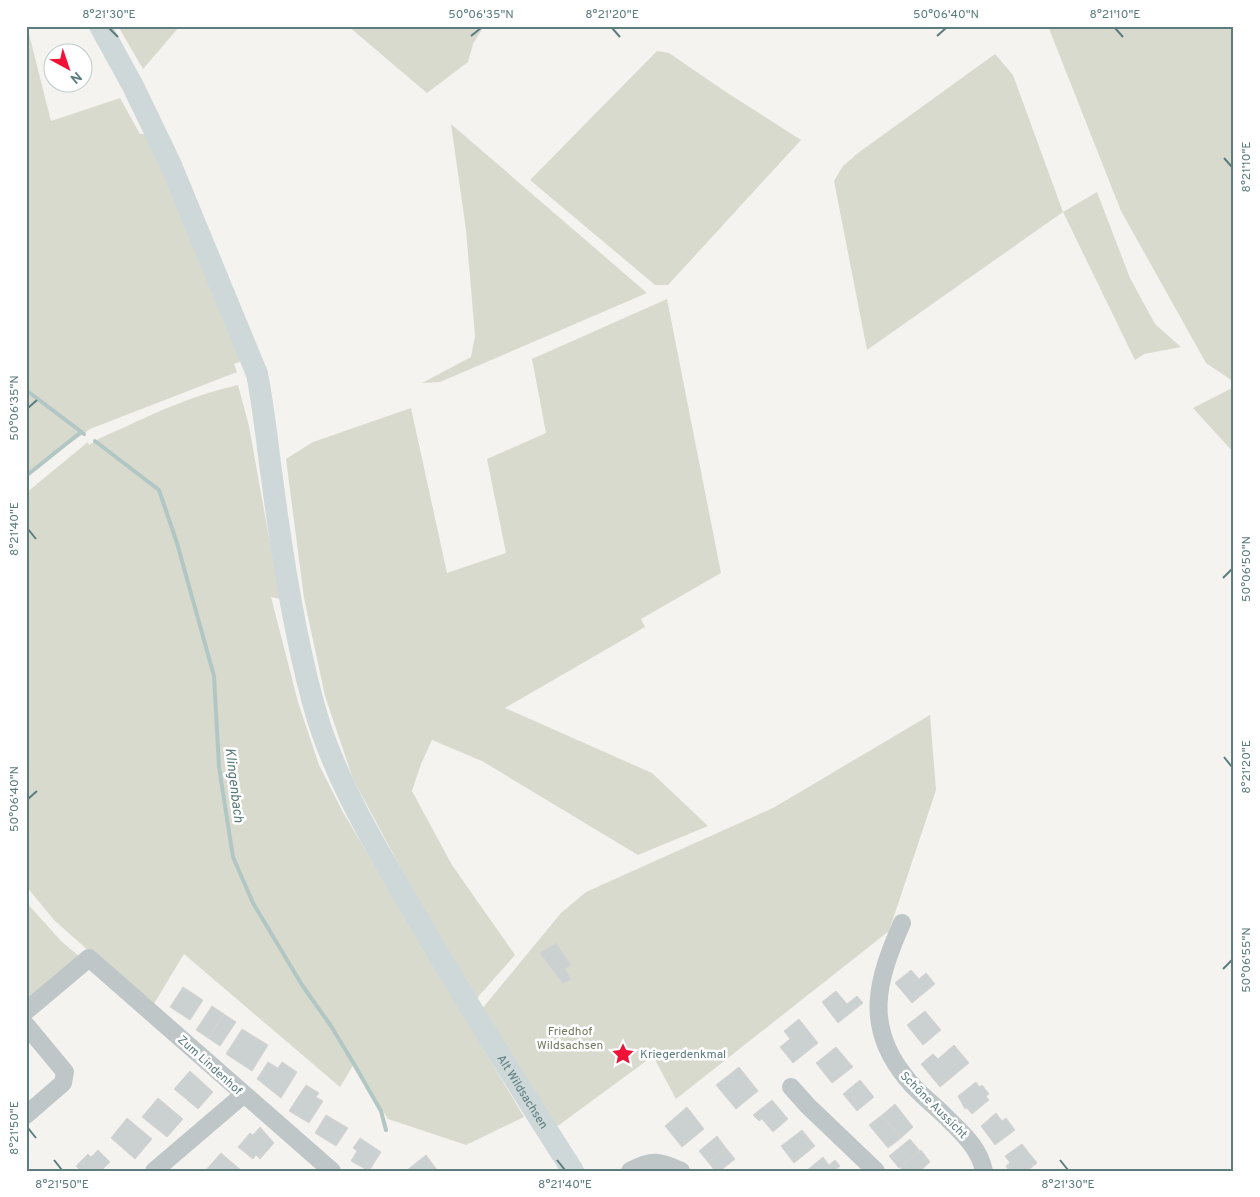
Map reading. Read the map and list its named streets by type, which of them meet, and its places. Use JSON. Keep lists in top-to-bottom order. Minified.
{"streets":{"main road":["Alt Wildsachsen"],"street":["Zum Lindenhof","Schöne Aussicht"]},"water":["Klingenbach"],"parks":["Friedhof Wildsachsen"],"places":{"place":["Kriegerdenkmal"]},"north":"bottom right","coordinates":["8°21'30\"E","50°06'35\"N","8°21'20\"E","50°06'40\"N","8°21'10\"E","8°21'40\"E","50°06'50\"N","50°06'55\"N","8°21'50\"E"]}
